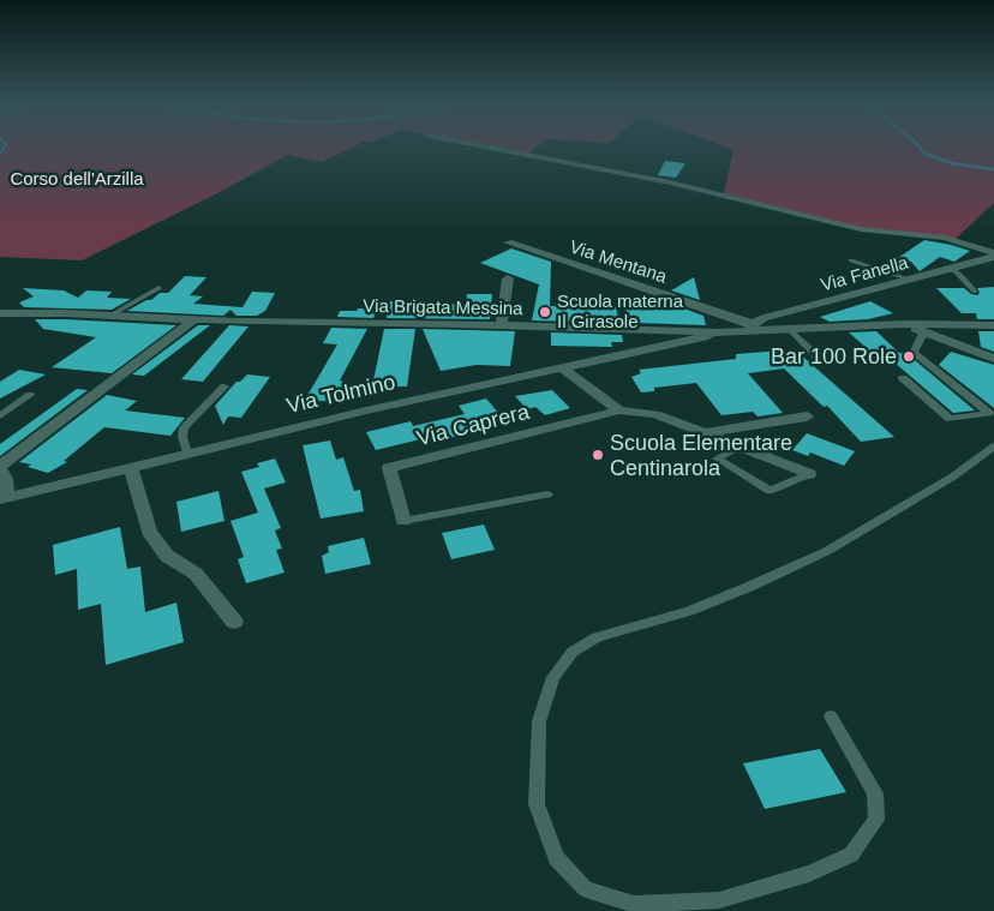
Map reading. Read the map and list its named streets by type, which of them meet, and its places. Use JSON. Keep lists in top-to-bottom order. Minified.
{"streets":{"street":["Via Mentana","Via Fanella","Via Brigata Messina","Via Tolmino","Via Caprera"]},"crossings":[["Via Mentana","Via Fanella"],["Via Mentana","Via Brigata Messina"],["Via Fanella","Via Brigata Messina"],["Via Brigata Messina","Via Tolmino"]],"parks":["Corso dell'Arzilla"],"places":["Scuola materna Il Girasole","Bar 100 Role","Scuola Elementare Centinarola"]}
